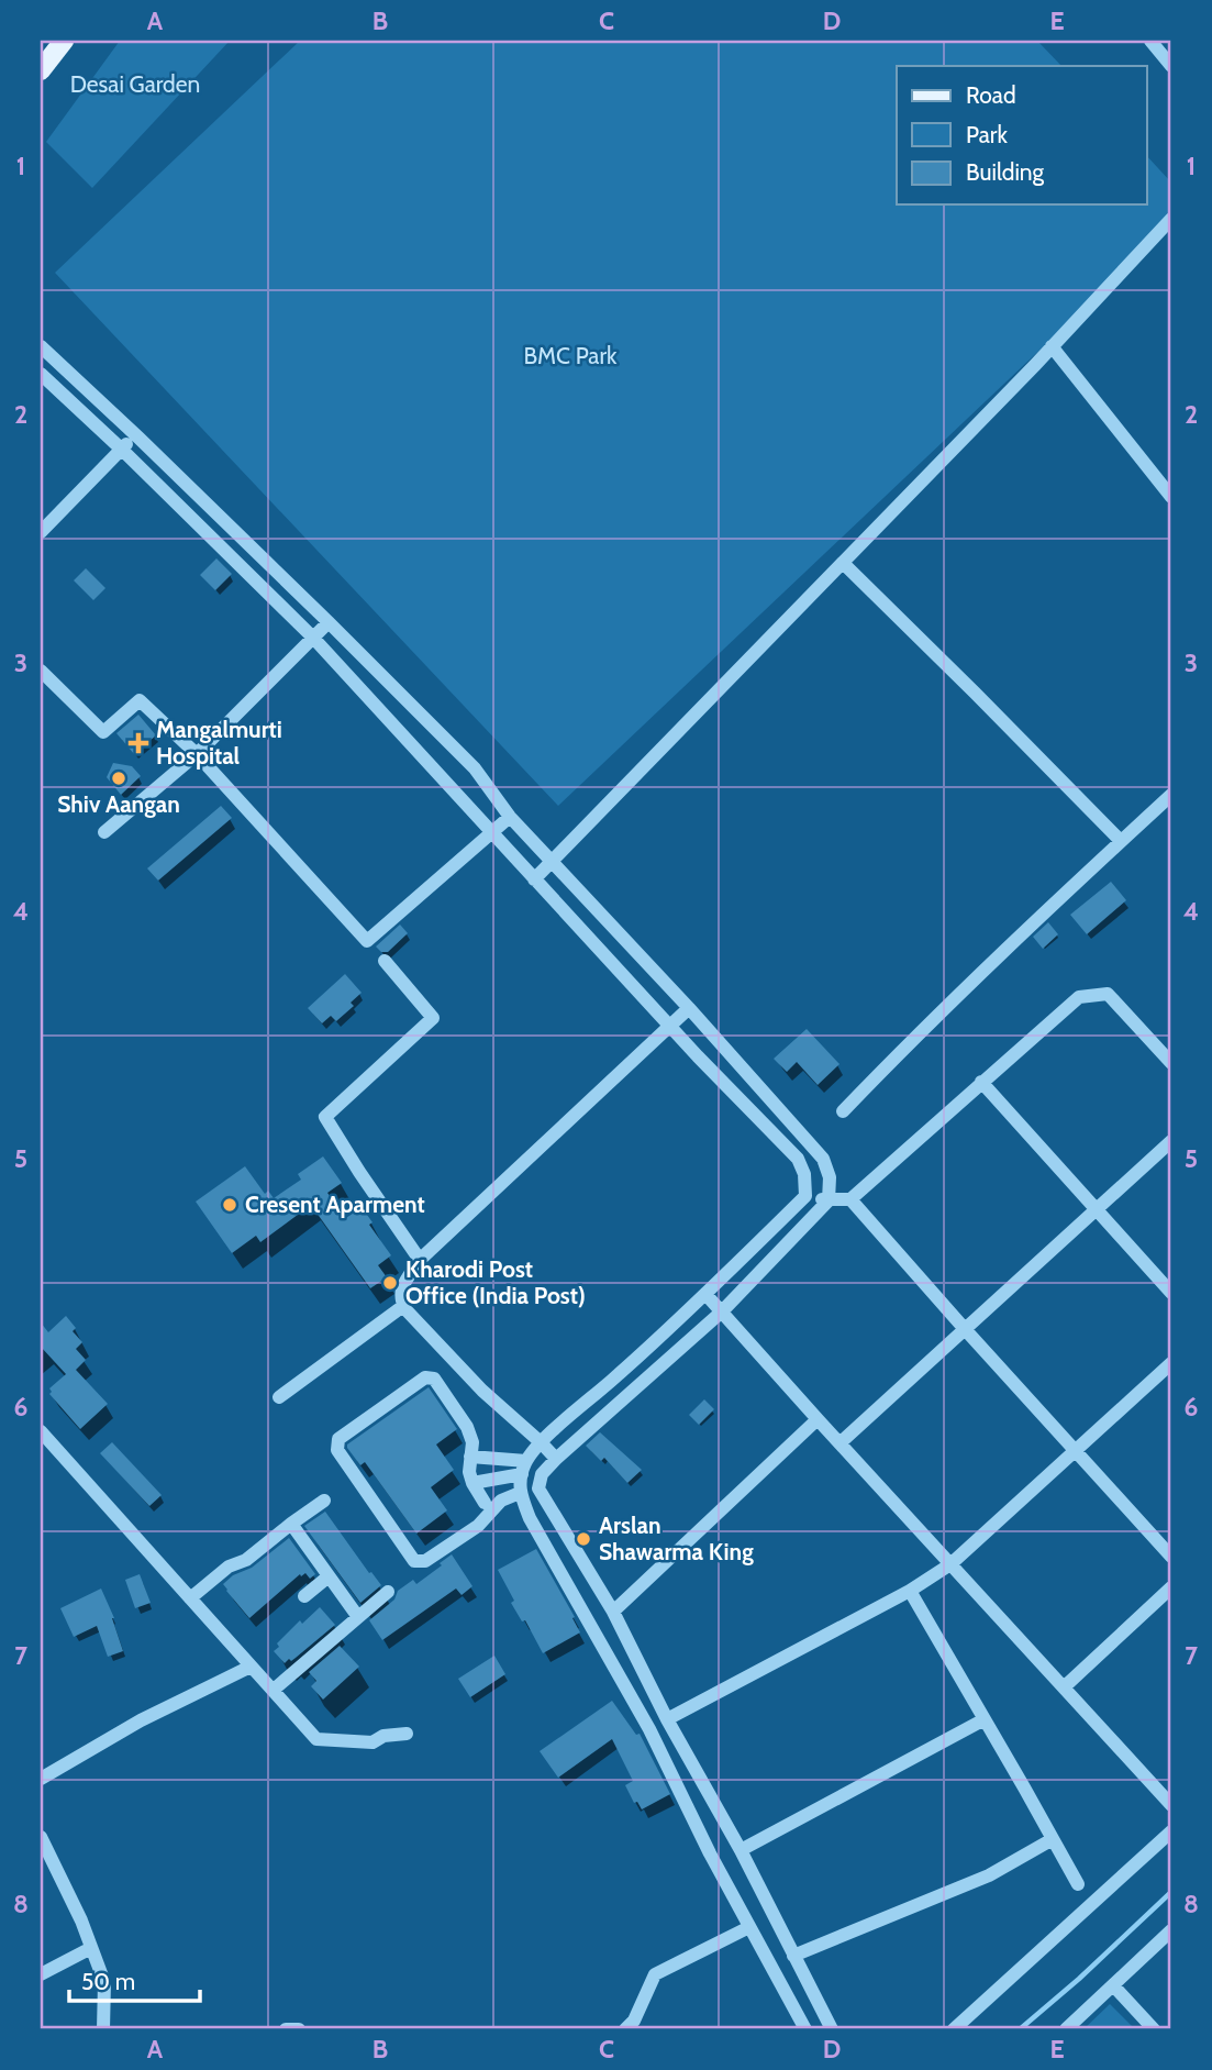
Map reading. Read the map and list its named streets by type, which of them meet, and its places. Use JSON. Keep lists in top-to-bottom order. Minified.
{"parks":["Desai Garden","BMC Park"],"places":{"health":["Mangalmurti Hospital"],"other":["Shiv Aangan","Cresent Aparment","Kharodi Post Office (India Post)","Arslan Shawarma King"]},"legend":["Road","Park","Building"],"scale_bar":"50 m","grid":{"columns":["A","B","C","D","E"],"rows":["1","2","3","4","5","6","7","8"]}}
